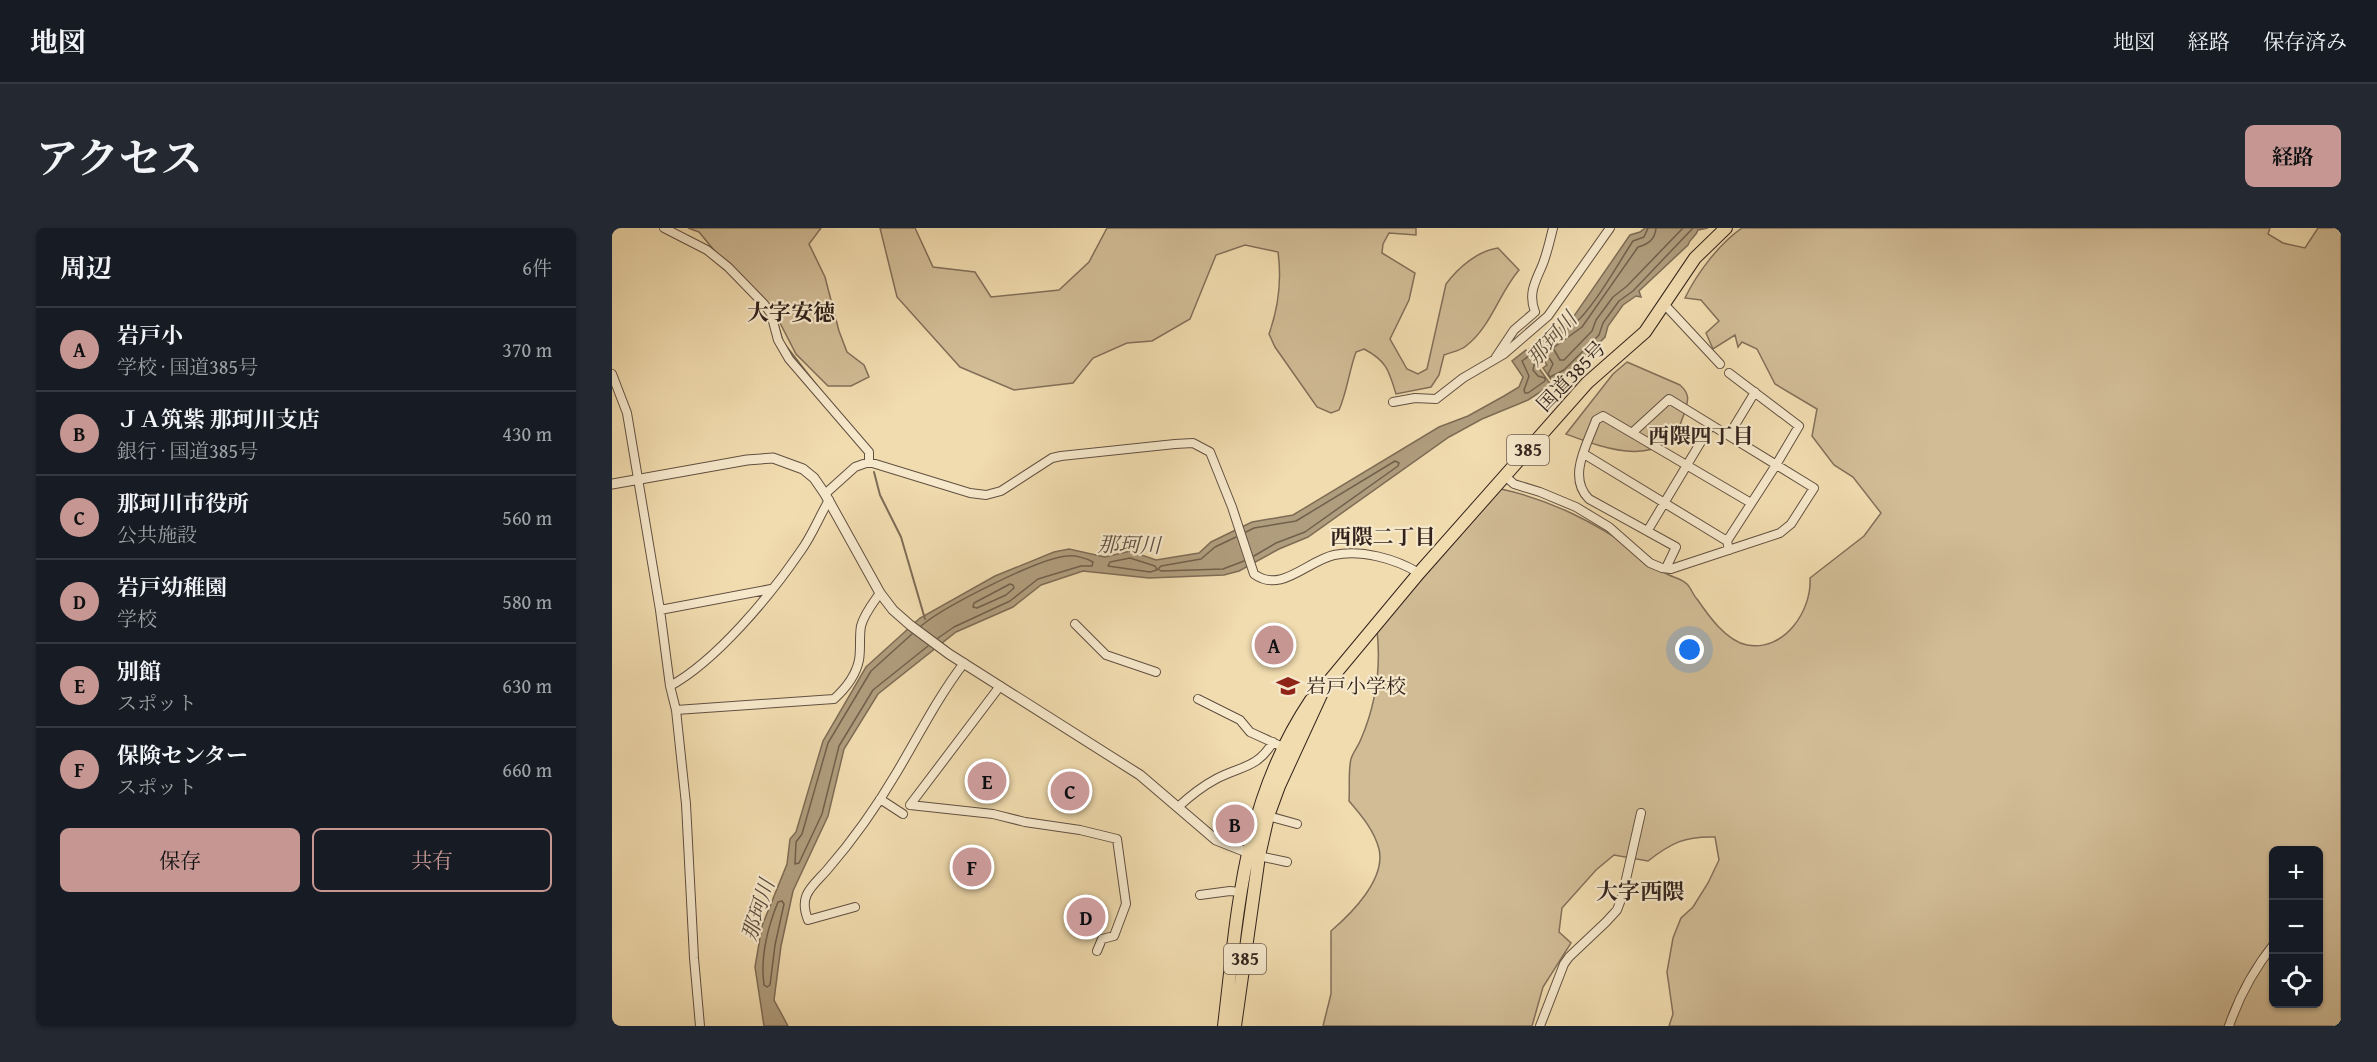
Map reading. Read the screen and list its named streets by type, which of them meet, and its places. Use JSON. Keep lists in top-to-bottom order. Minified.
{"streets":{"highway":["国道385号","385"]},"districts":["大字安徳","西隈四丁目","西隈二丁目","大字西隈"],"water":["那珂川"],"places":{"school or university":["岩戸小学校"]},"page":{"header":"地図","nav":["地図","経路","保存済み"],"title":"アクセス","buttons":["経路",["保存","共有"]],"heading":["周辺","6件"],"list":[{"mark":"A","name":"岩戸小","note":"学校 · 国道385号","value":"370 m"},{"mark":"B","name":"ＪＡ筑紫 那珂川支店","note":"銀行 · 国道385号","value":"430 m"},{"mark":"C","name":"那珂川市役所","note":"公共施設","value":"560 m"},{"mark":"D","name":"岩戸幼稚園","note":"学校","value":"580 m"},{"mark":"E","name":"別館","note":"スポット","value":"630 m"},{"mark":"F","name":"保険センター","note":"スポット","value":"660 m"}],"pins":["A","E","C","B","F","D"],"map_buttons":["+","−"]}}
